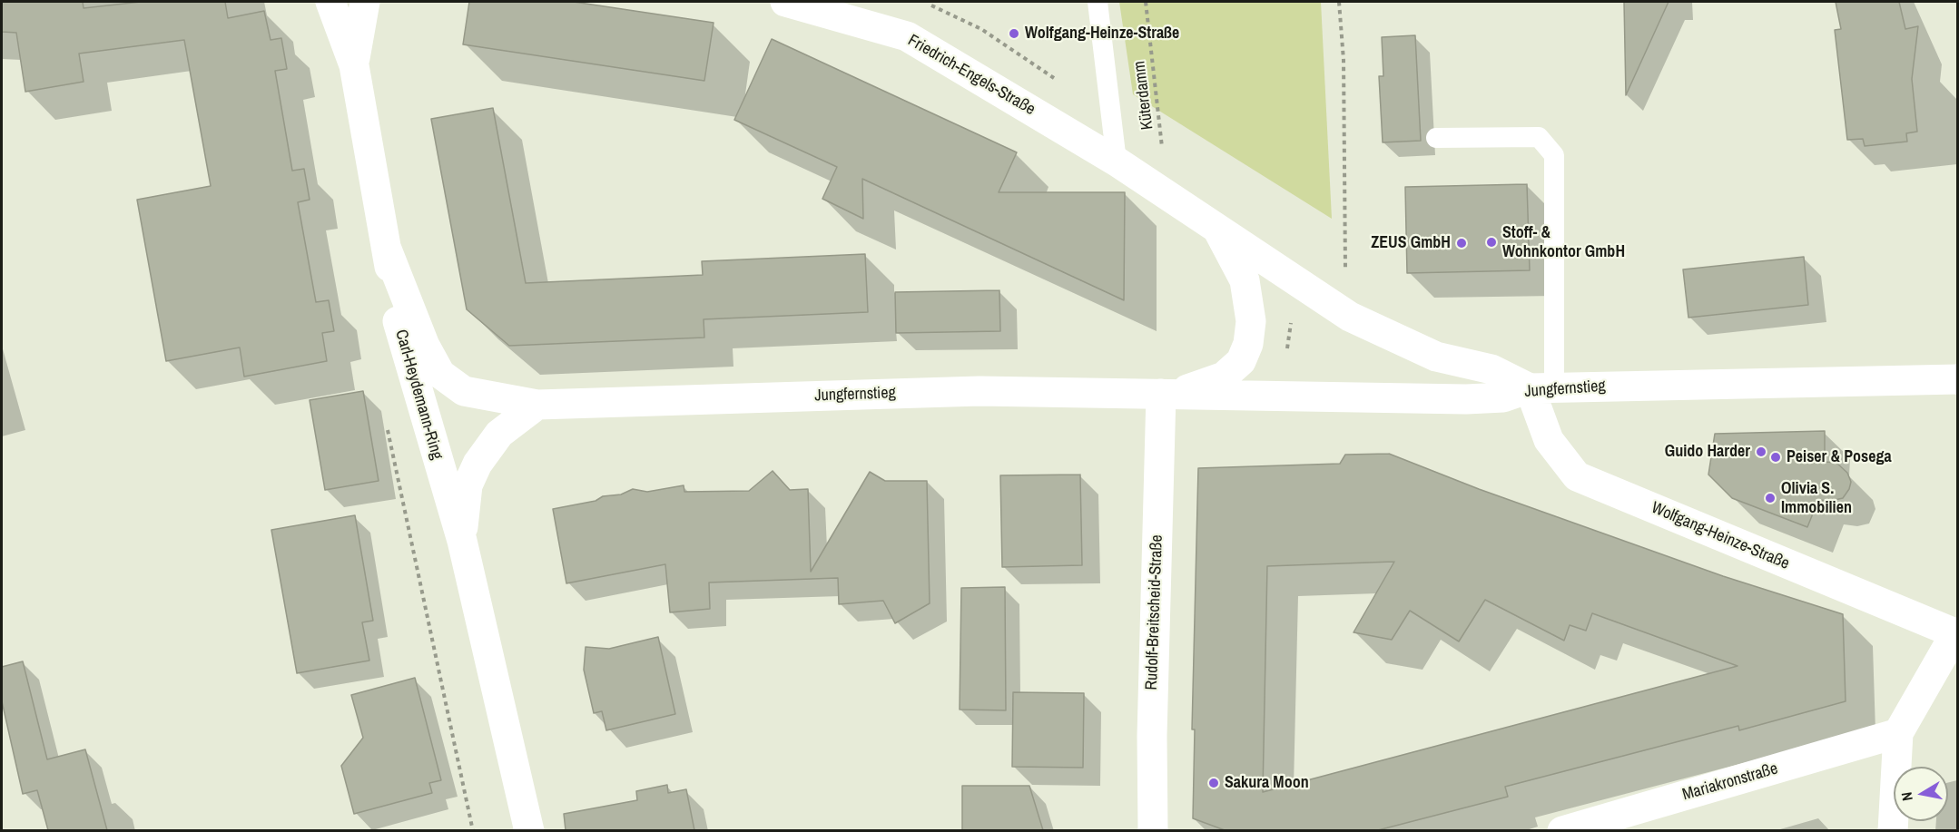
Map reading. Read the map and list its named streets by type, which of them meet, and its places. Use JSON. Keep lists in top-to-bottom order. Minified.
{"streets":{"main road":["Friedrich-Engels-Straße","Jungfernstieg","Carl-Heydemann-Ring","Wolfgang-Heinze-Straße","Rudolf-Breitscheid-Straße","Mariakronstraße"],"path":["Küterdamm"]},"crossings":[["Friedrich-Engels-Straße","Jungfernstieg"],["Jungfernstieg","Carl-Heydemann-Ring"],["Jungfernstieg","Wolfgang-Heinze-Straße"],["Jungfernstieg","Rudolf-Breitscheid-Straße"]],"places":["Wolfgang-Heinze-Straße","Stoff- & Wohnkontor GmbH","ZEUS GmbH","Guido Harder","Peiser & Posega","Olivia S. Immobilien","Sakura Moon"],"north":"left"}
